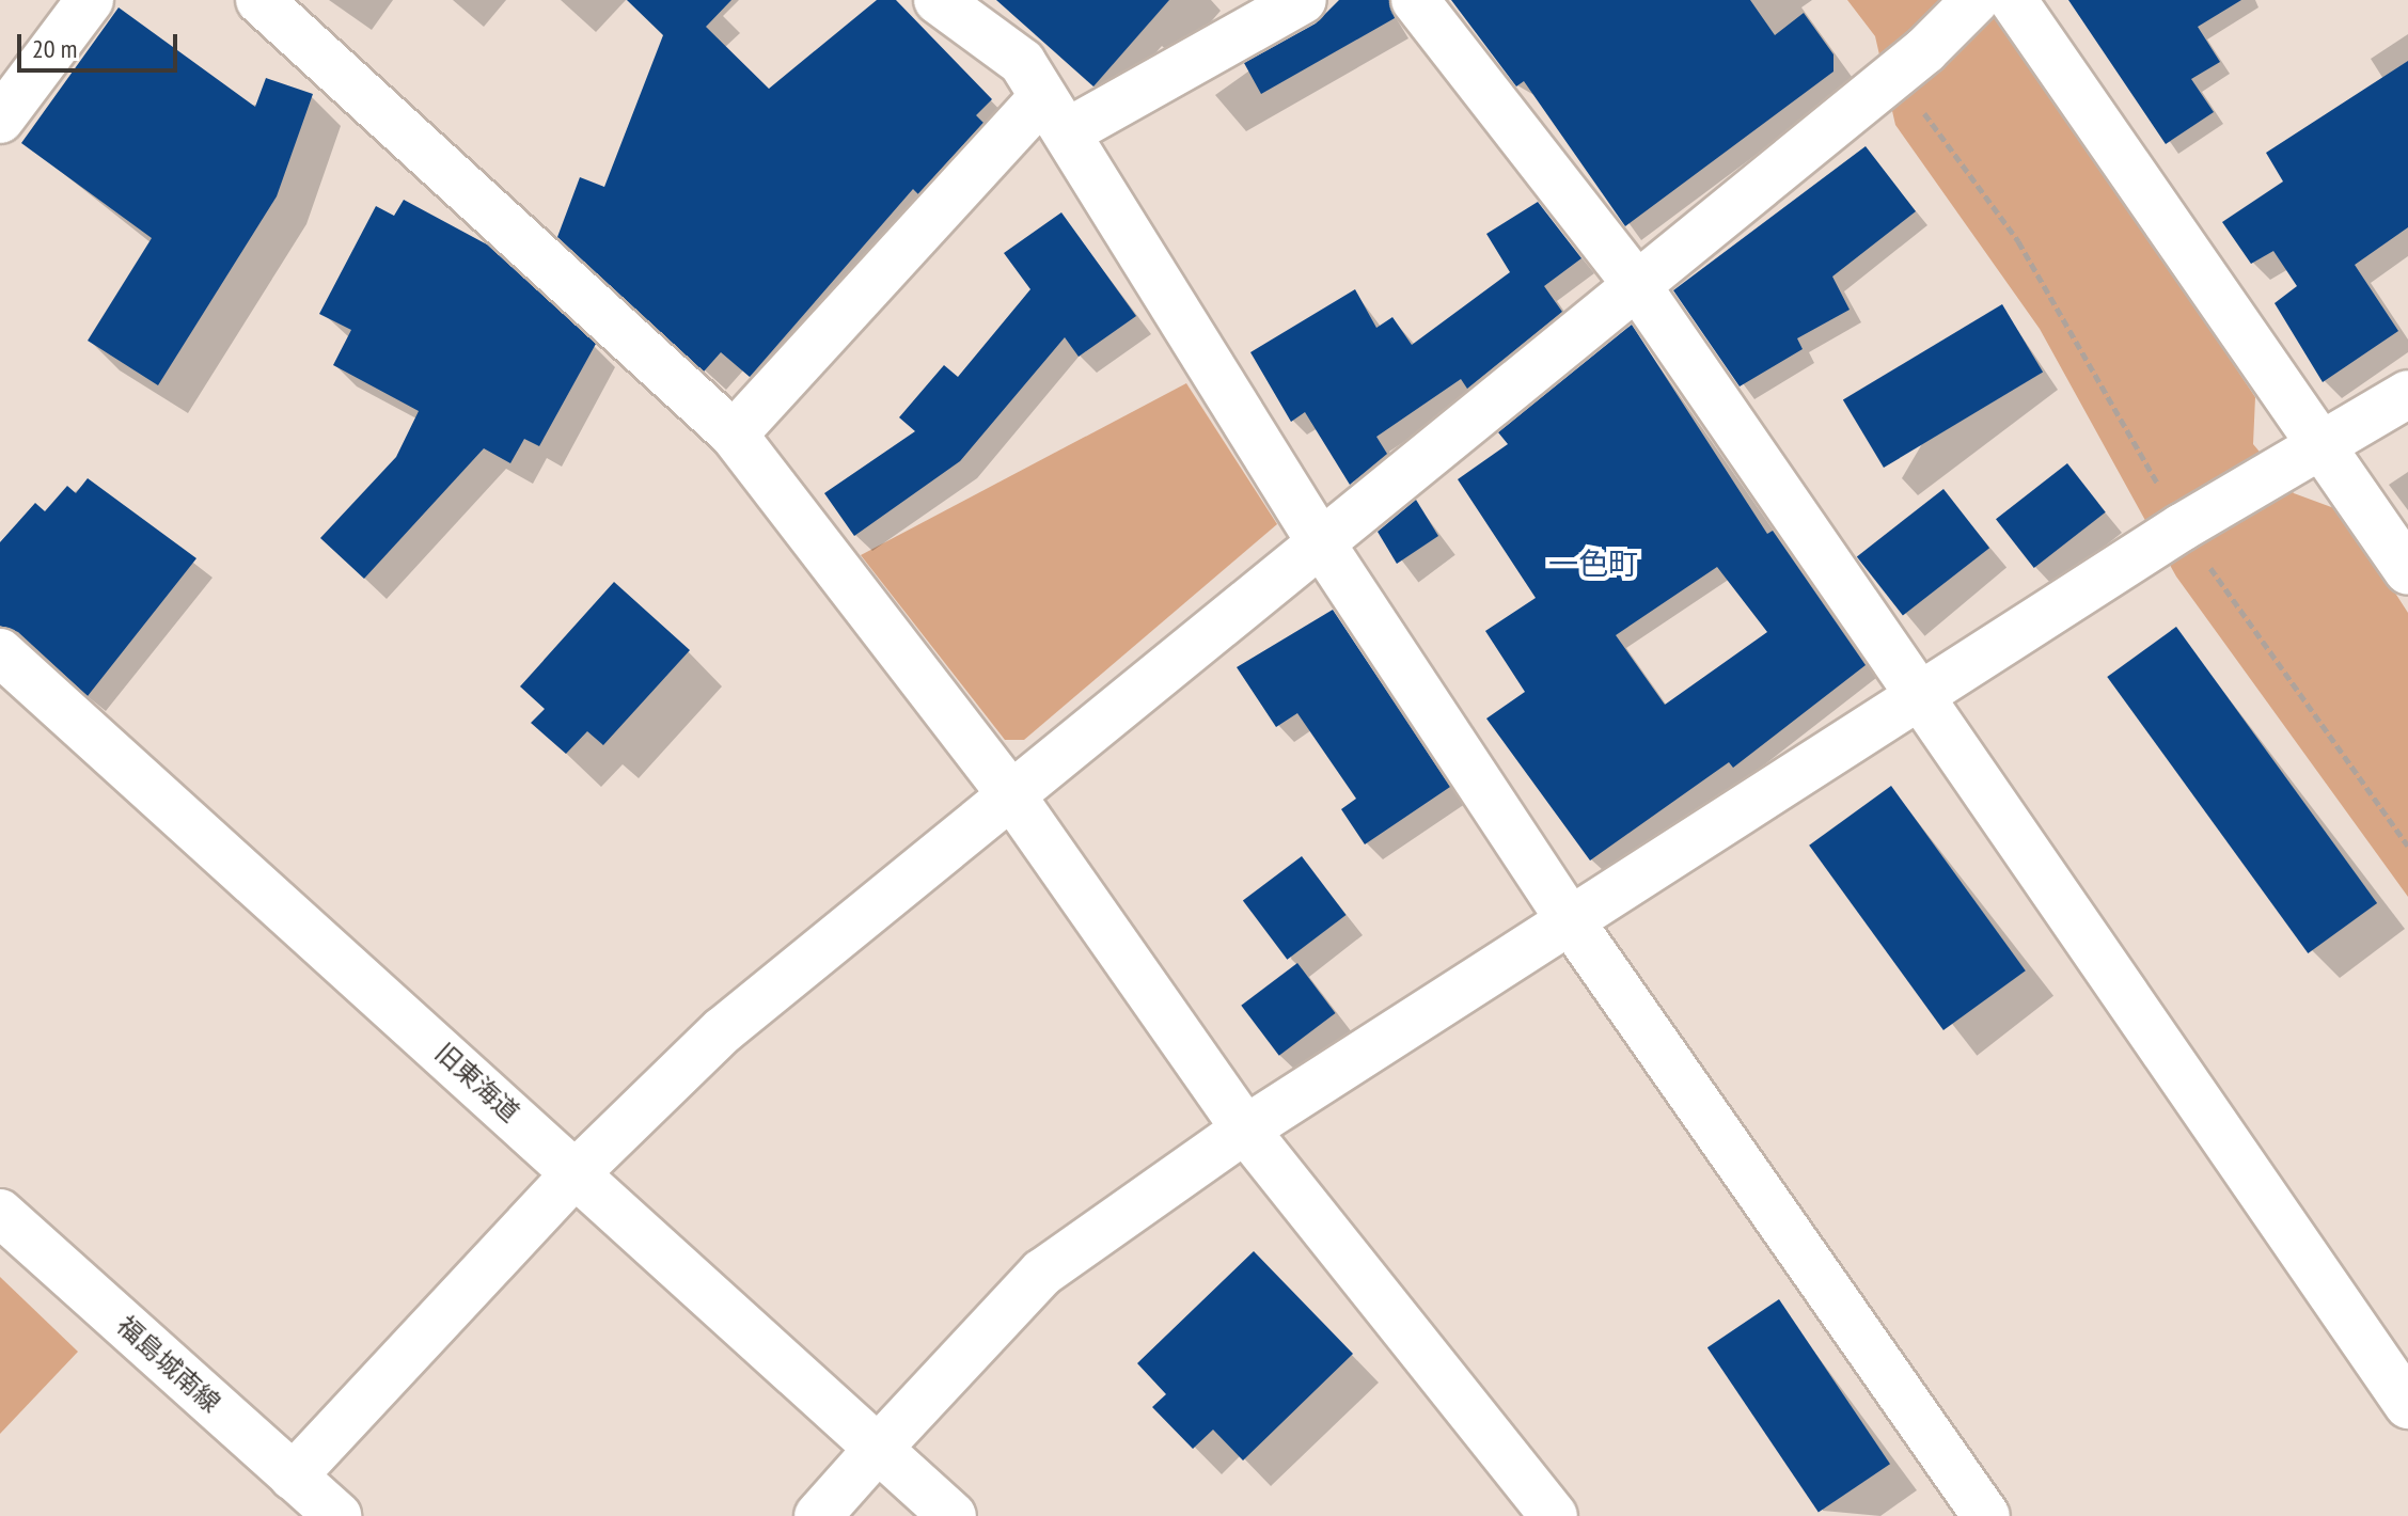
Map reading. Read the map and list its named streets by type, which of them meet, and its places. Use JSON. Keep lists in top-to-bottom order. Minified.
{"streets":{"street":["旧東海道","福島城南線"]},"districts":["一色町"],"scale_bar":"20 m"}
